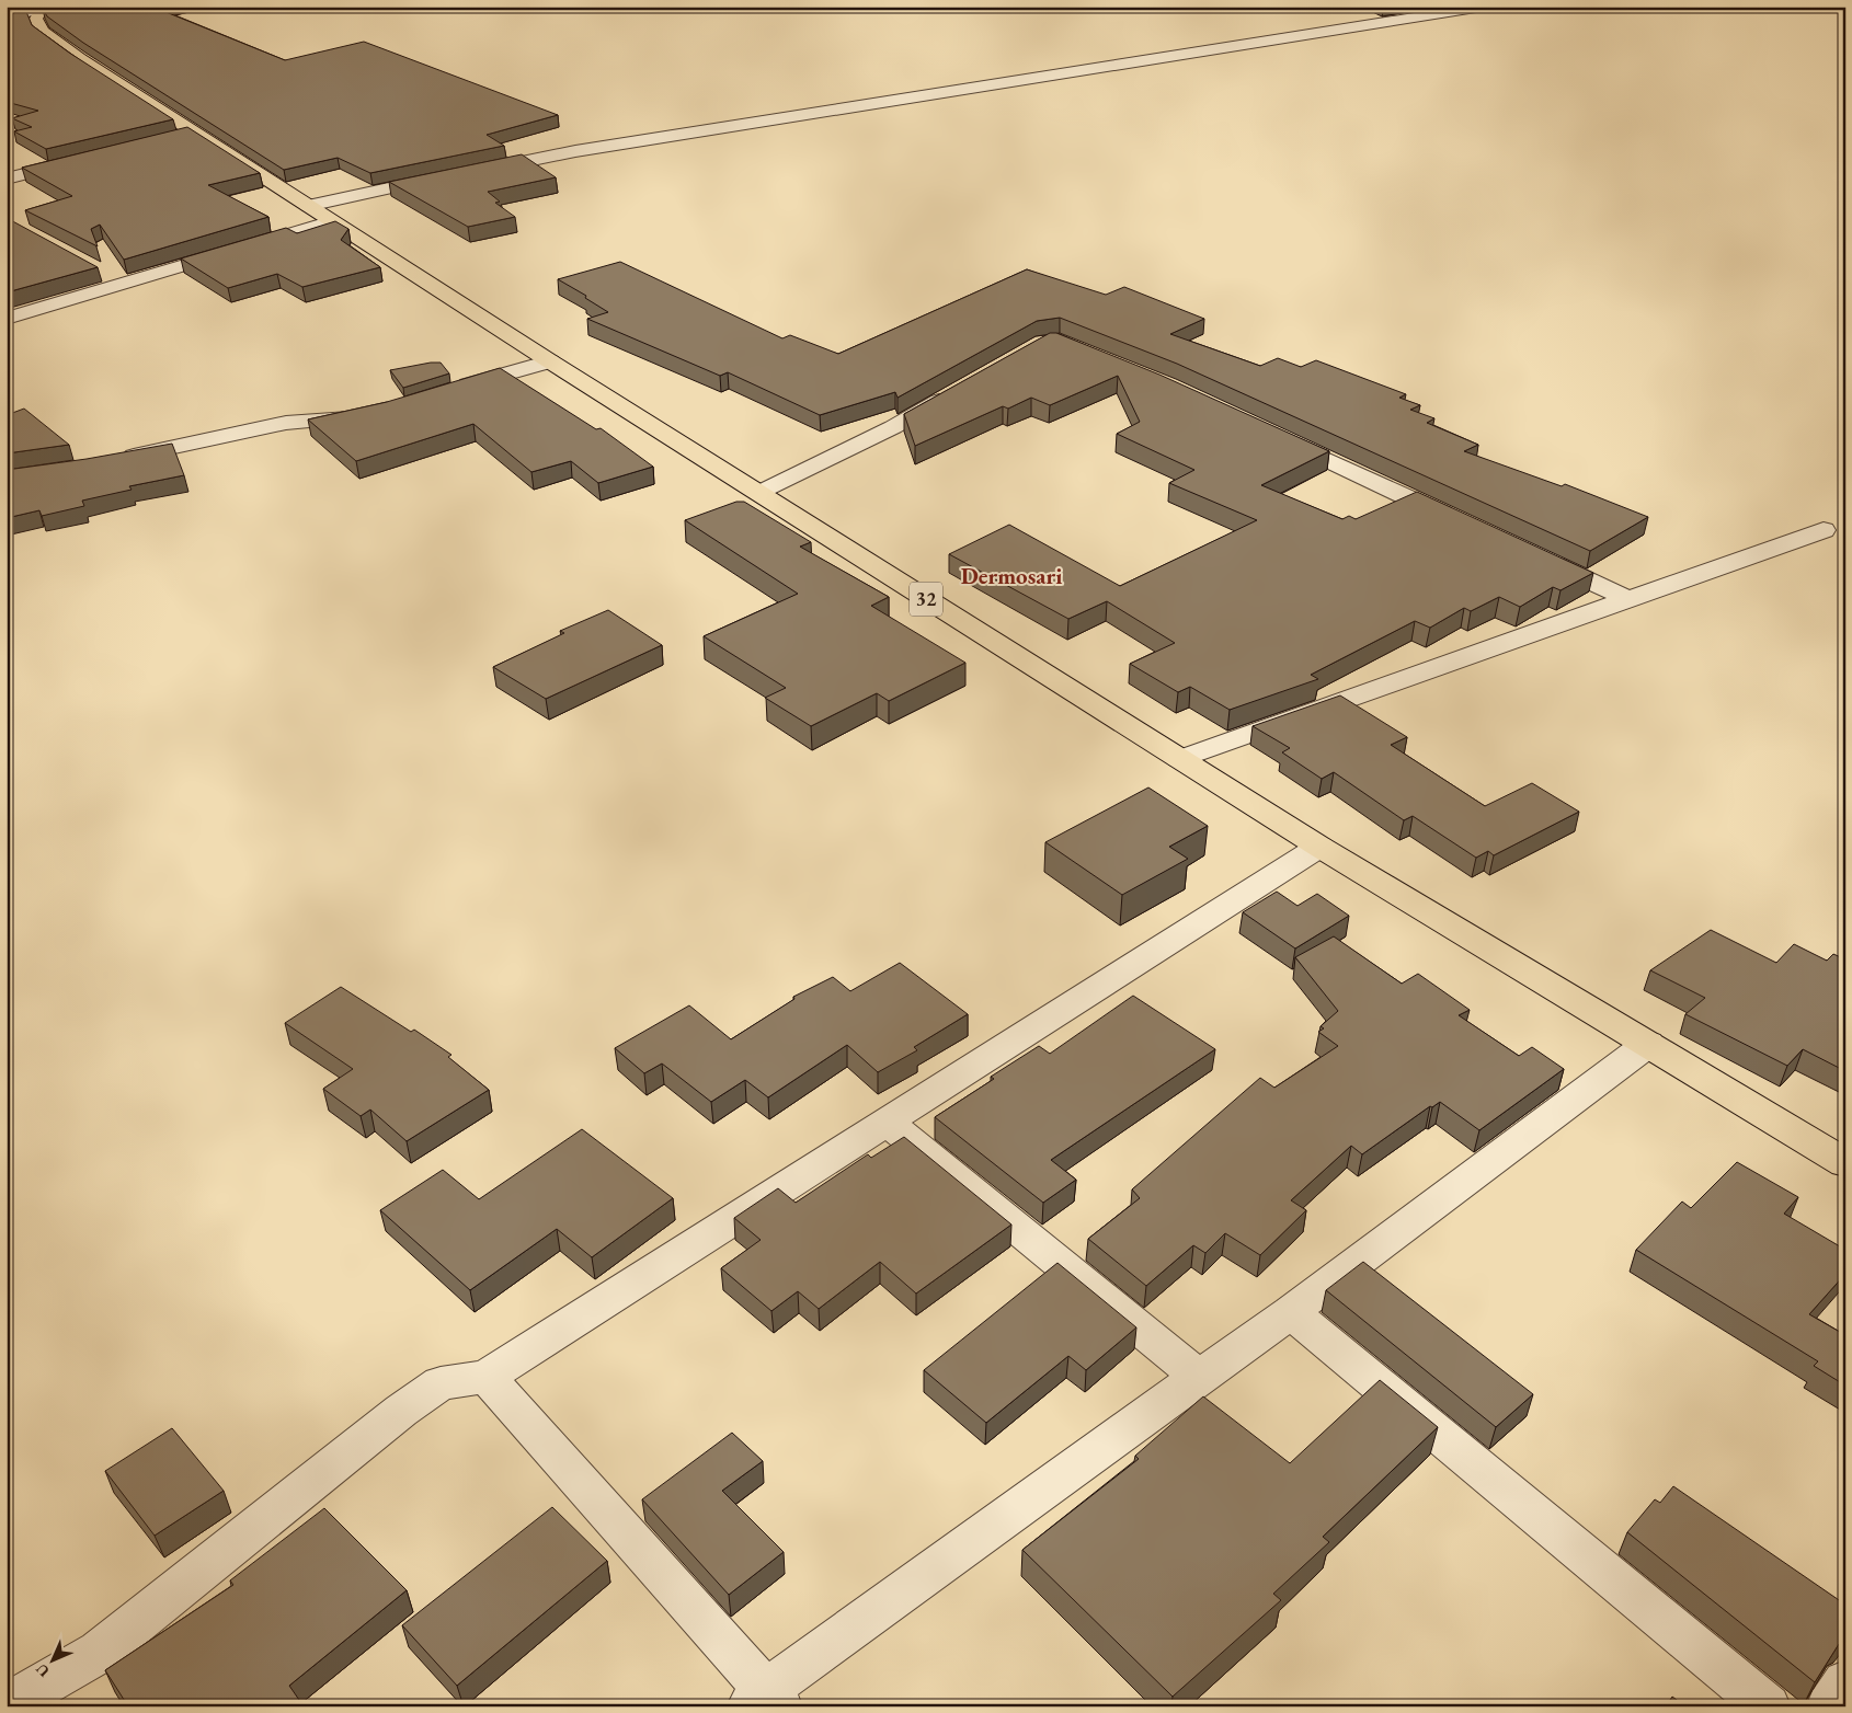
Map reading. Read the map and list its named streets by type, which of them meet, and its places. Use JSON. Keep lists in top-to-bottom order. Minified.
{"streets":{"highway":["32"]},"districts":["Dermosari"],"north":"bottom left"}
